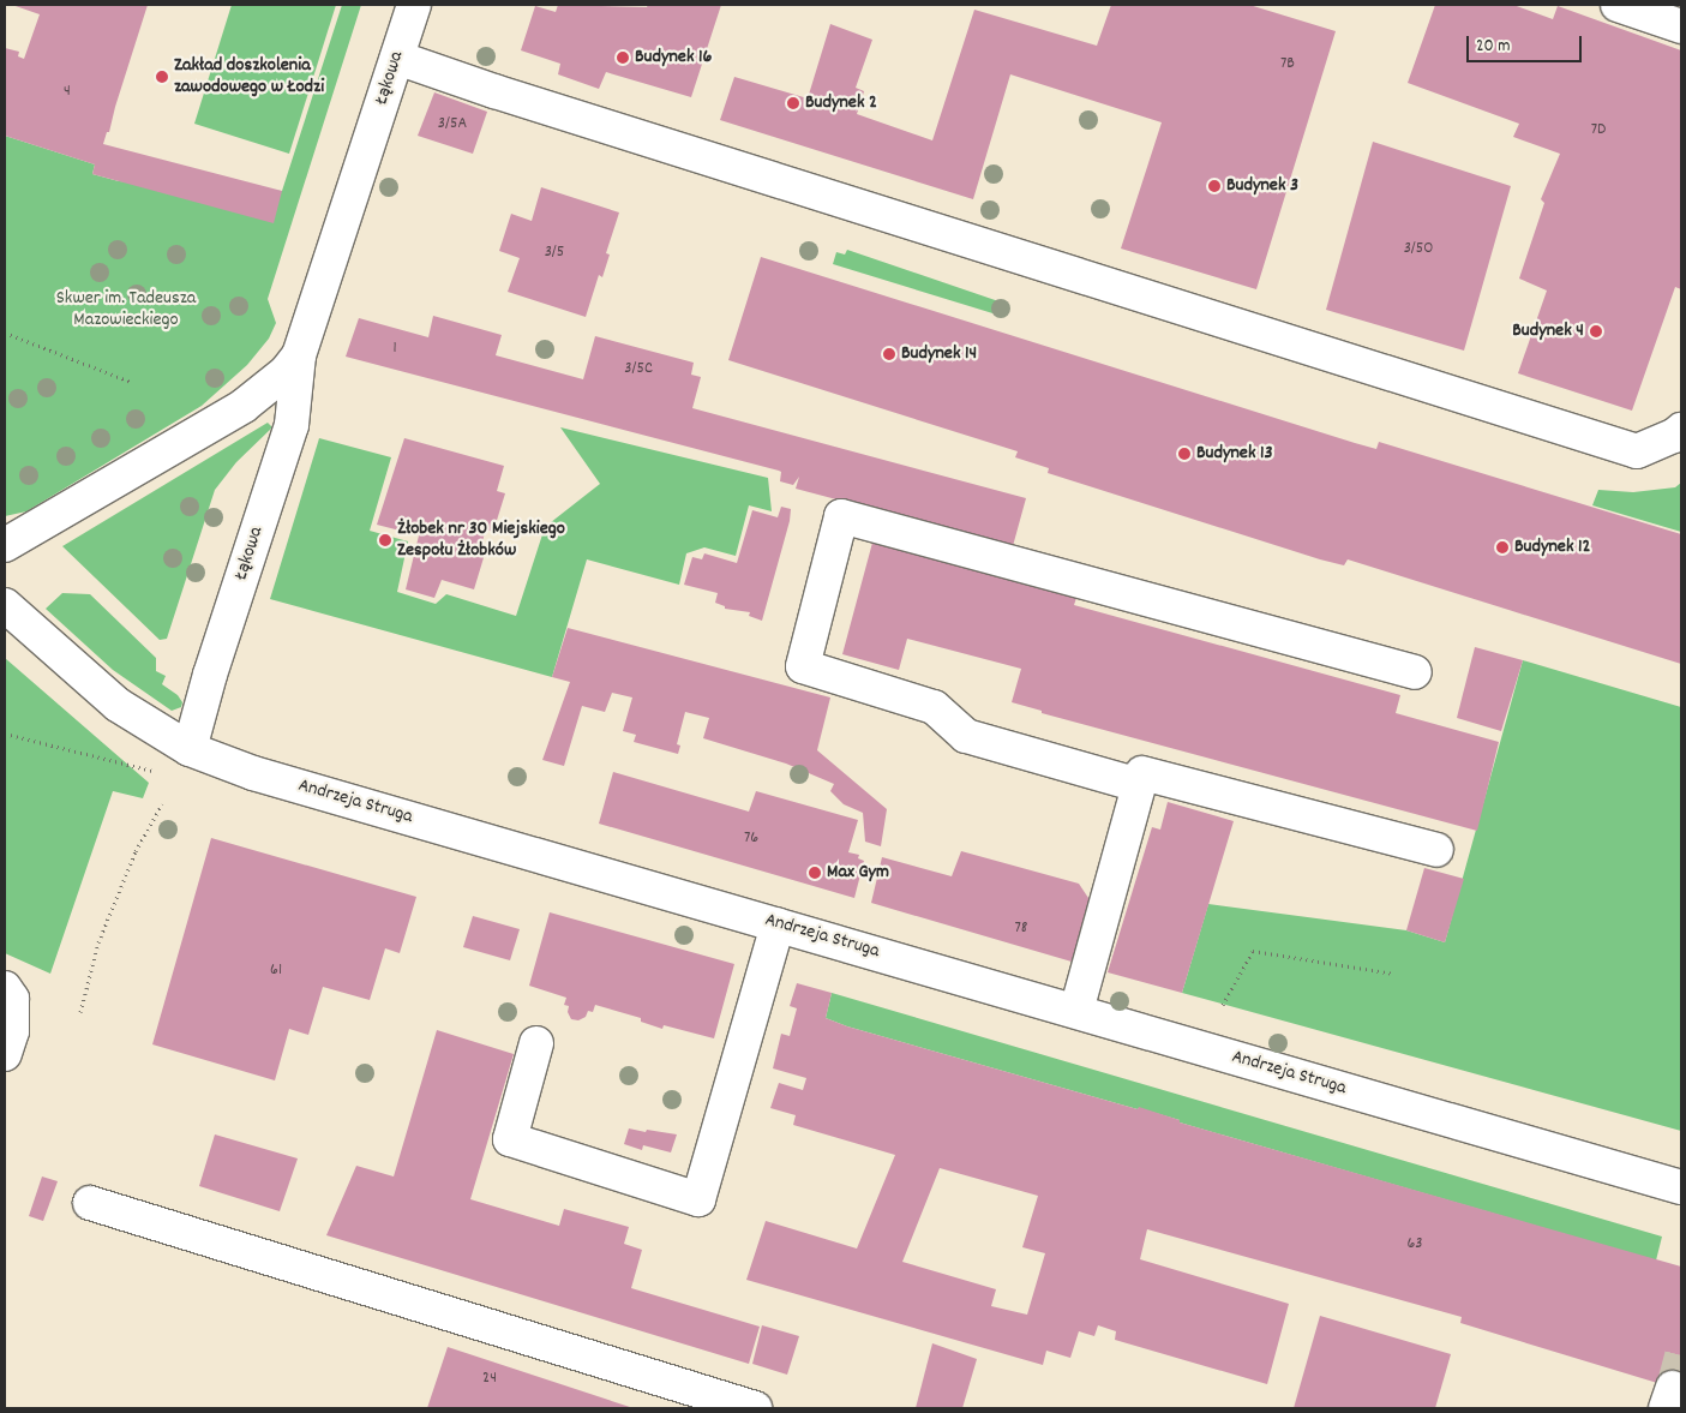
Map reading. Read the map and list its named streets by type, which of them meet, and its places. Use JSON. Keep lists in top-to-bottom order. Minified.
{"streets":{"street":["Łąkowa","Andrzeja Struga"]},"crossings":[["Łąkowa","Andrzeja Struga"]],"parks":["Skwer im. Tadeusza Mazowieckiego"],"places":["Budynek 16","Zakład doszkolenia zawodowego w Łodzi","Budynek 2","Budynek 3","Budynek 4","Budynek 14","Budynek 13","Żłobek nr 30 Miejskiego Zespołu Żłobków","Budynek 12","Max Gym"],"house_numbers":["7B","4","3/5A","7D","3/5O","3/5","1","3/5C","76","78","61","63","24"],"scale_bar":"20 m"}
